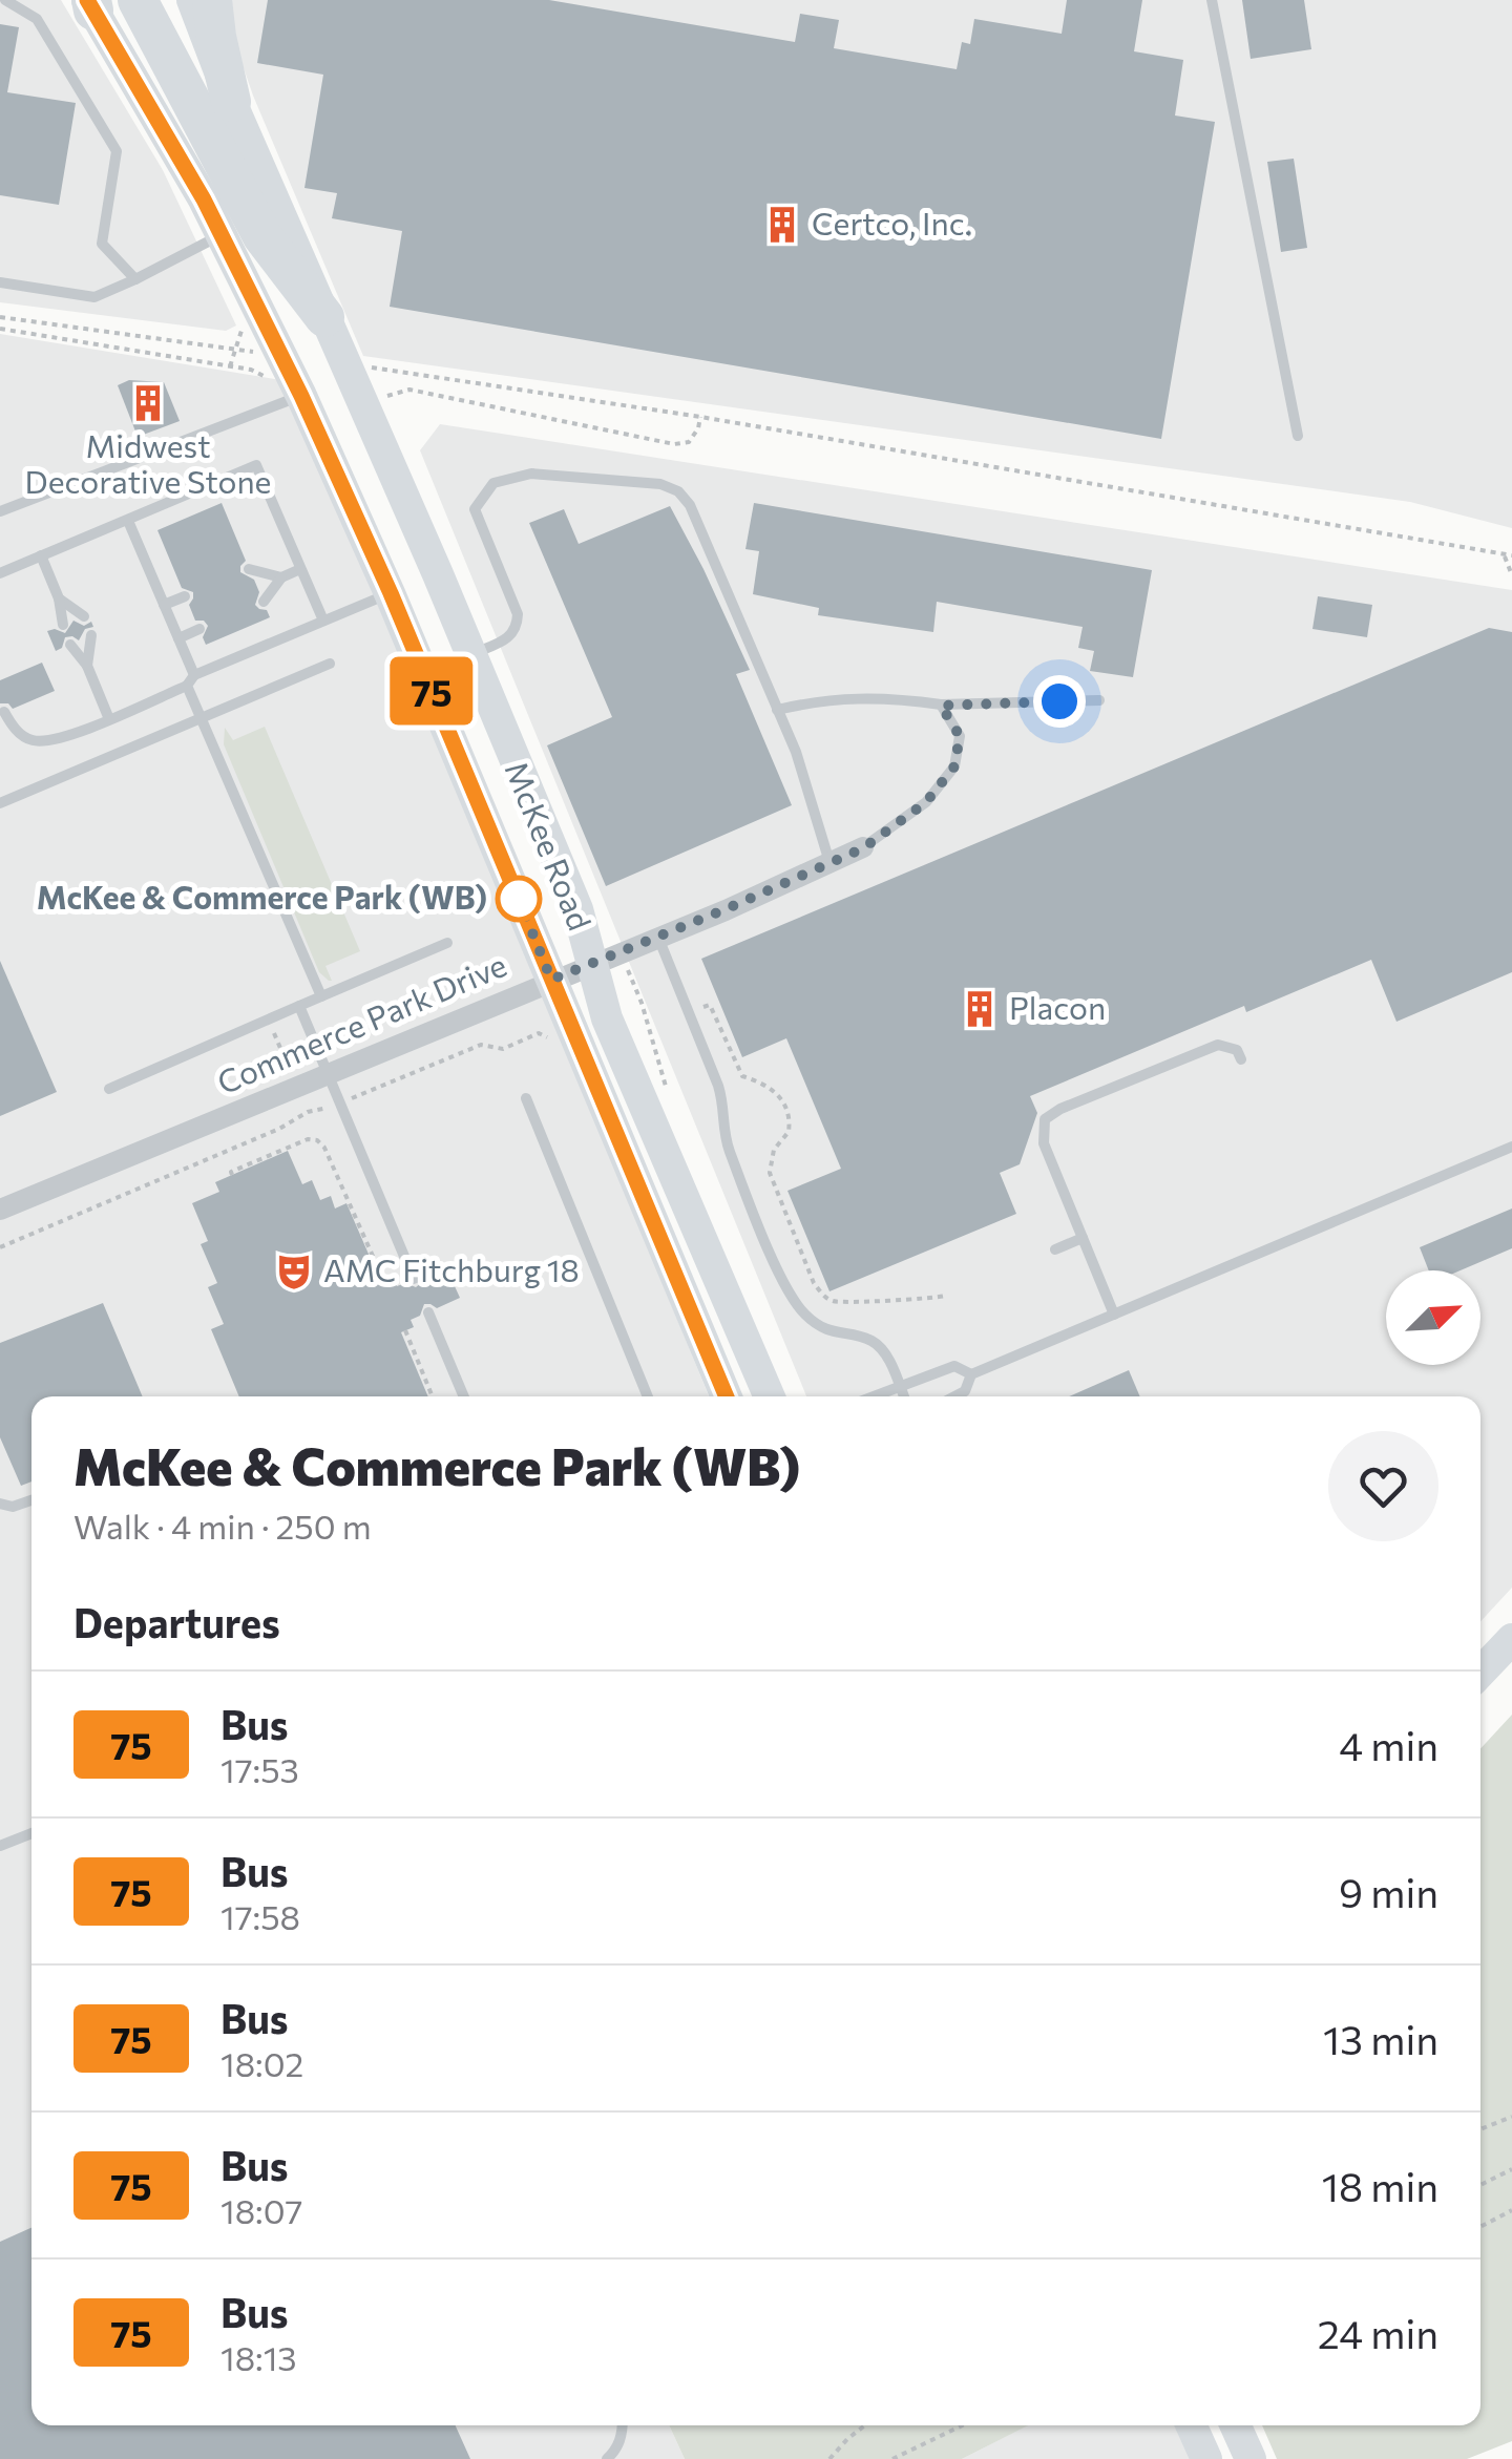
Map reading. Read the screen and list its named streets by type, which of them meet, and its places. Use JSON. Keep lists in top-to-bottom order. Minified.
{"streets":{"main road":["McKee Road"],"street":["Commerce Park Drive"]},"crossings":[["McKee Road","Commerce Park Drive"]],"places":{"building":["Certco, Inc.","Midwest Decorative Stone","Placon"],"other":["McKee & Commerce Park (WB)"],"theatre":["AMC Fitchburg 18"]},"lines":["bus line 75"],"north":"top right","page":{"on_map":"75","heading":[["McKee & Commerce Park (WB)","Walk · 4 min · 250 m"],"Departures"],"list":[{"mark":"75","name":"Bus","note":"17:53","value":"4 min"},{"mark":"75","name":"Bus","note":"17:58","value":"9 min"},{"mark":"75","name":"Bus","note":"18:02","value":"13 min"},{"mark":"75","name":"Bus","note":"18:07","value":"18 min"},{"mark":"75","name":"Bus","note":"18:13","value":"24 min"}]}}
